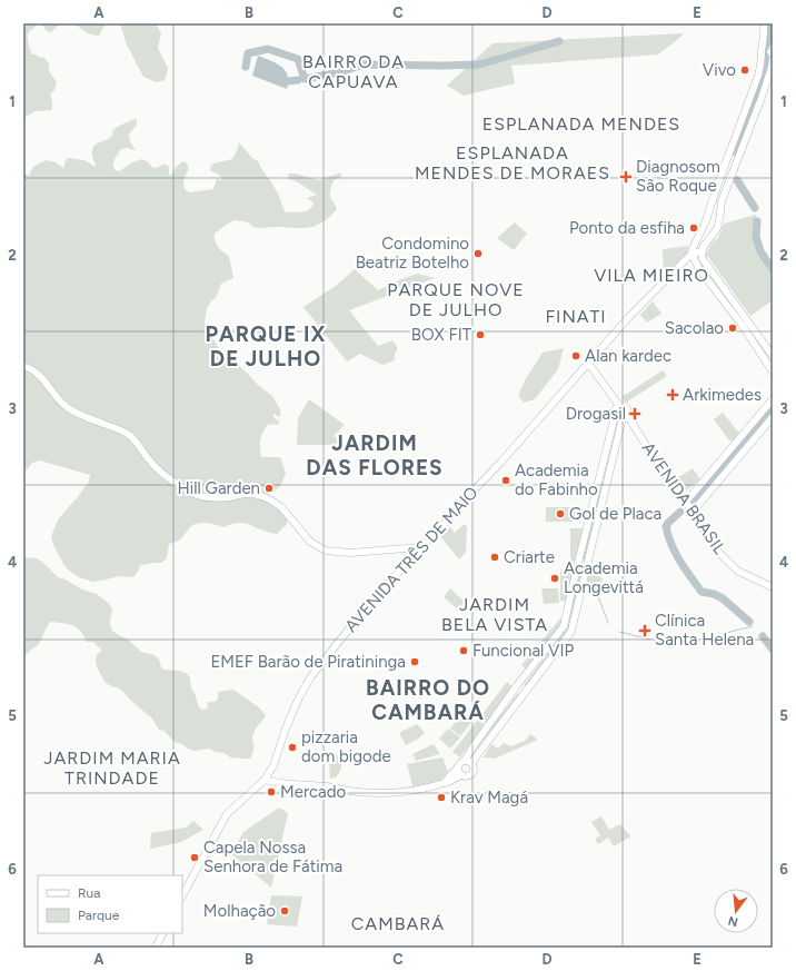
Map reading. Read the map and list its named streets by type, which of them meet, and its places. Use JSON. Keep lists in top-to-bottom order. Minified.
{"streets":{"street":["AVENIDA BRASIL","AVENIDA TRÊS DE MAIO"]},"districts":["BAIRRO DA CAPUAVA","ESPLANADA MENDES","ESPLANADA MENDES DE MORAES","VILA MIEIRO","PARQUE NOVE DE JULHO","FINATI","PARQUE IX DE JULHO","JARDIM DAS FLORES","JARDIM BELA VISTA","BAIRRO DO CAMBARÁ","JARDIM MARIA TRINDADE","CAMBARÁ"],"places":{"other":["Vivo","Ponto da esfiha","Condomino Beatriz Botelho","Sacolao","BOX FIT","Alan kardec","Academia do Fabinho","Hill Garden","Gol de Placa","Criarte","Academia Longevittá","Funcional VIP","EMEF Barão de Piratininga","pizzaria dom bigode","Mercado","Krav Magá","Capela Nossa Senhora de Fátima","Molhação"],"health":["Diagnosom São Roque","Arkimedes","Drogasil","Clínica Santa Helena"]},"legend":["Rua","Parque"],"north":"bottom","grid":{"columns":["A","B","C","D","E"],"rows":["1","2","3","4","5","6"]}}
